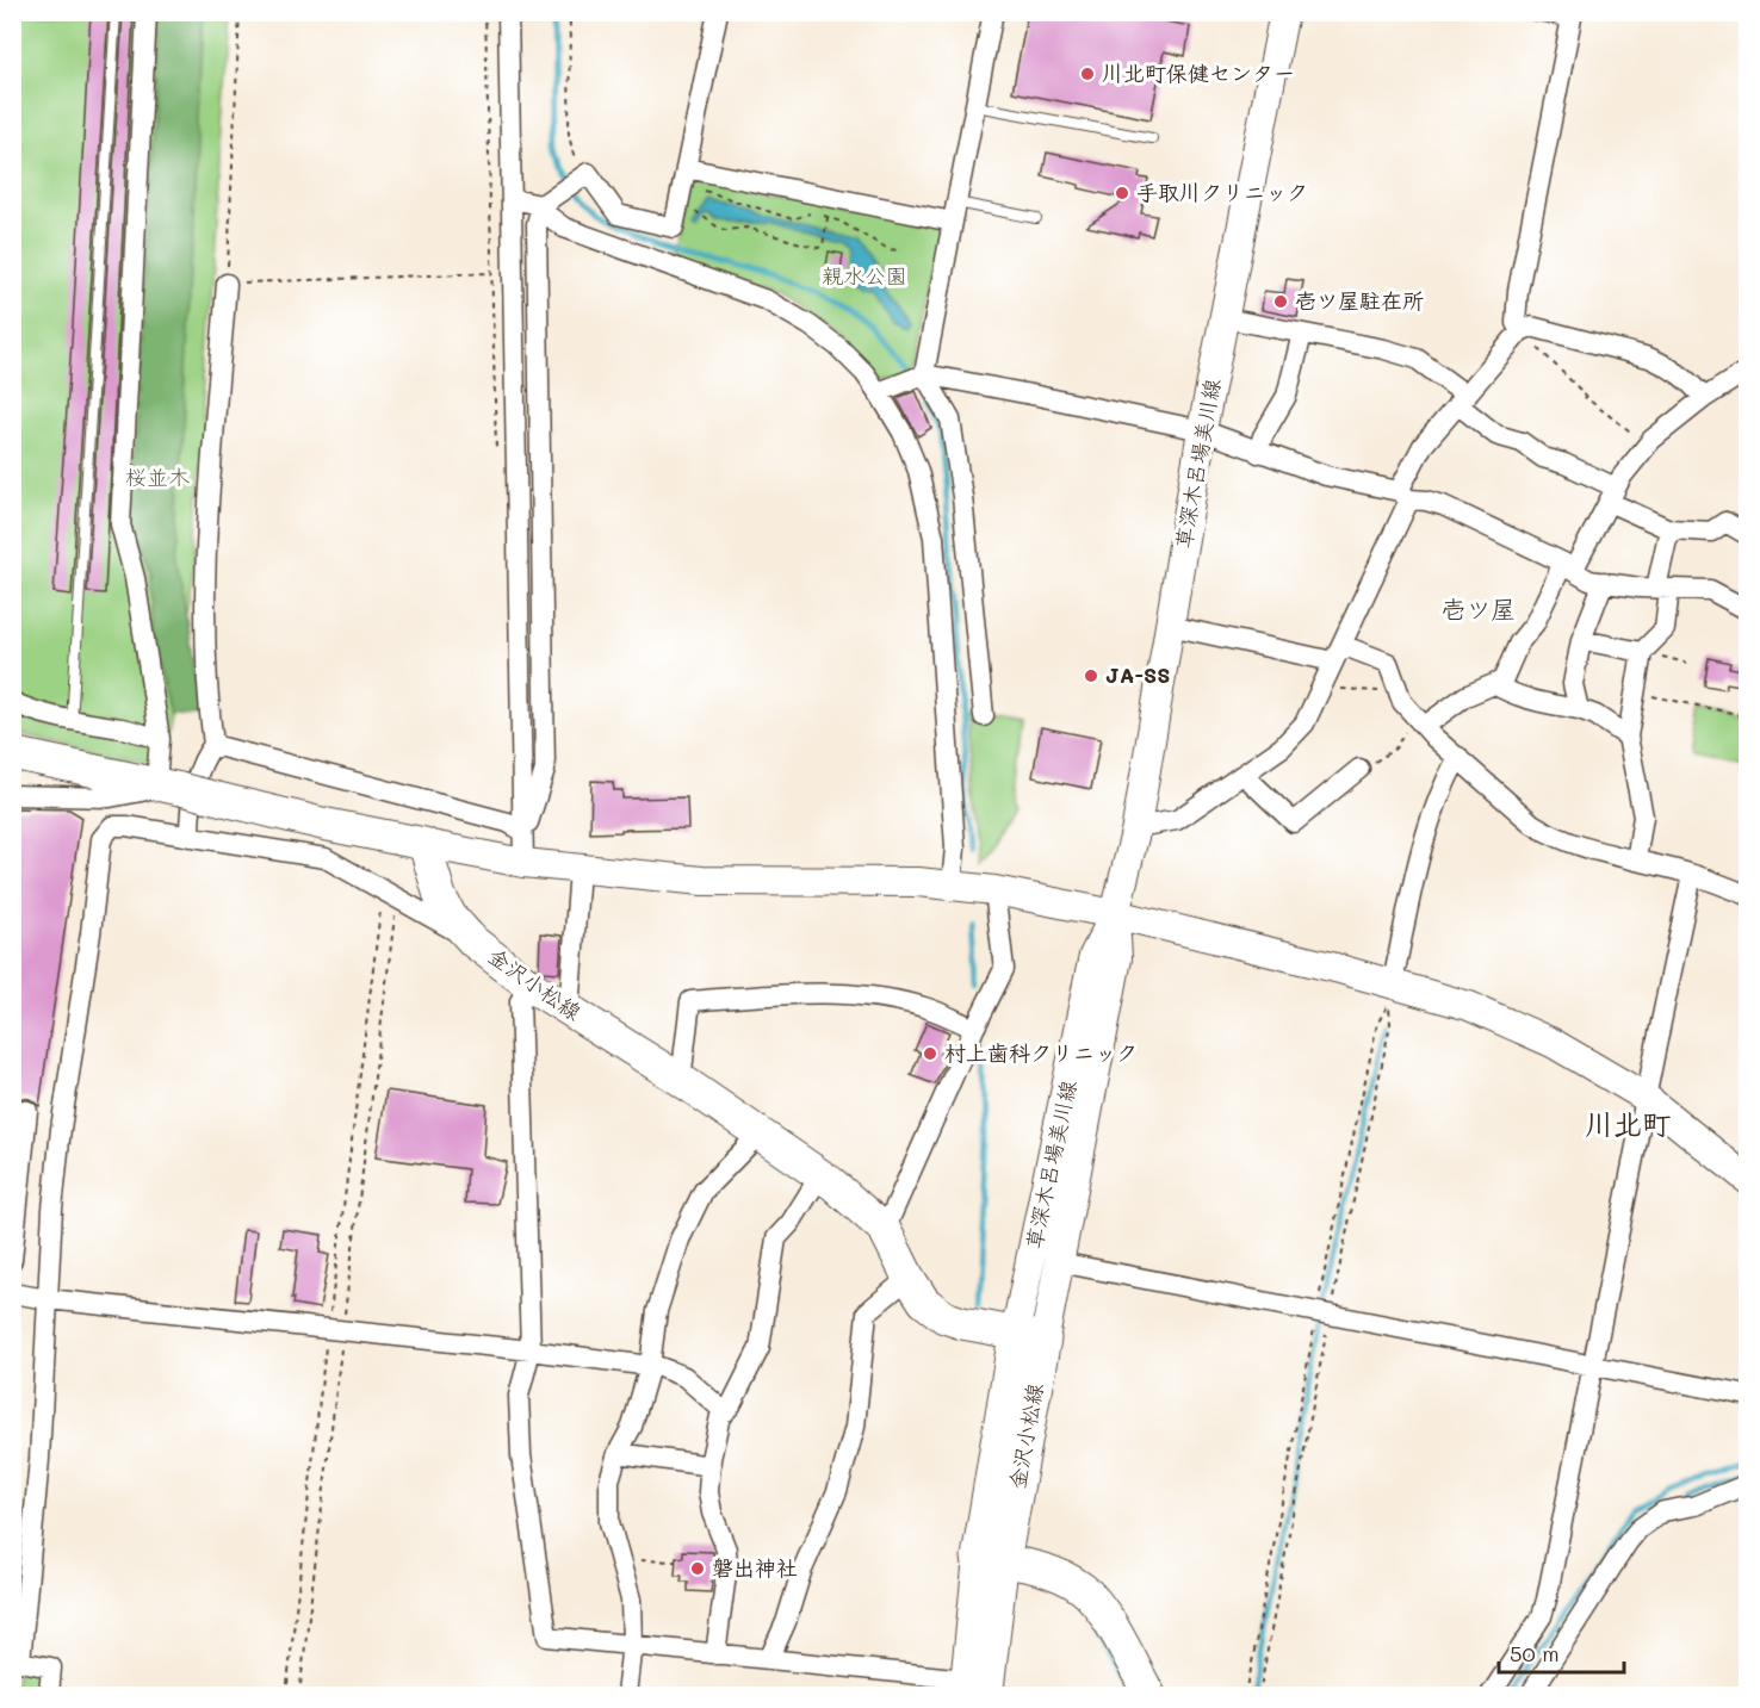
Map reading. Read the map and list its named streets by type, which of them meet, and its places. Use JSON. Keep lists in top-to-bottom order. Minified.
{"streets":{"main road":["草深木呂場美川線","金沢小松線"]},"crossings":[["草深木呂場美川線","金沢小松線"]],"districts":["壱ツ屋","川北町"],"parks":["親水公園","桜並木"],"places":["川北町保健センター","手取川クリニック","壱ツ屋駐在所","JA-SS","村上歯科クリニック","磐出神社"],"scale_bar":"50 m"}
